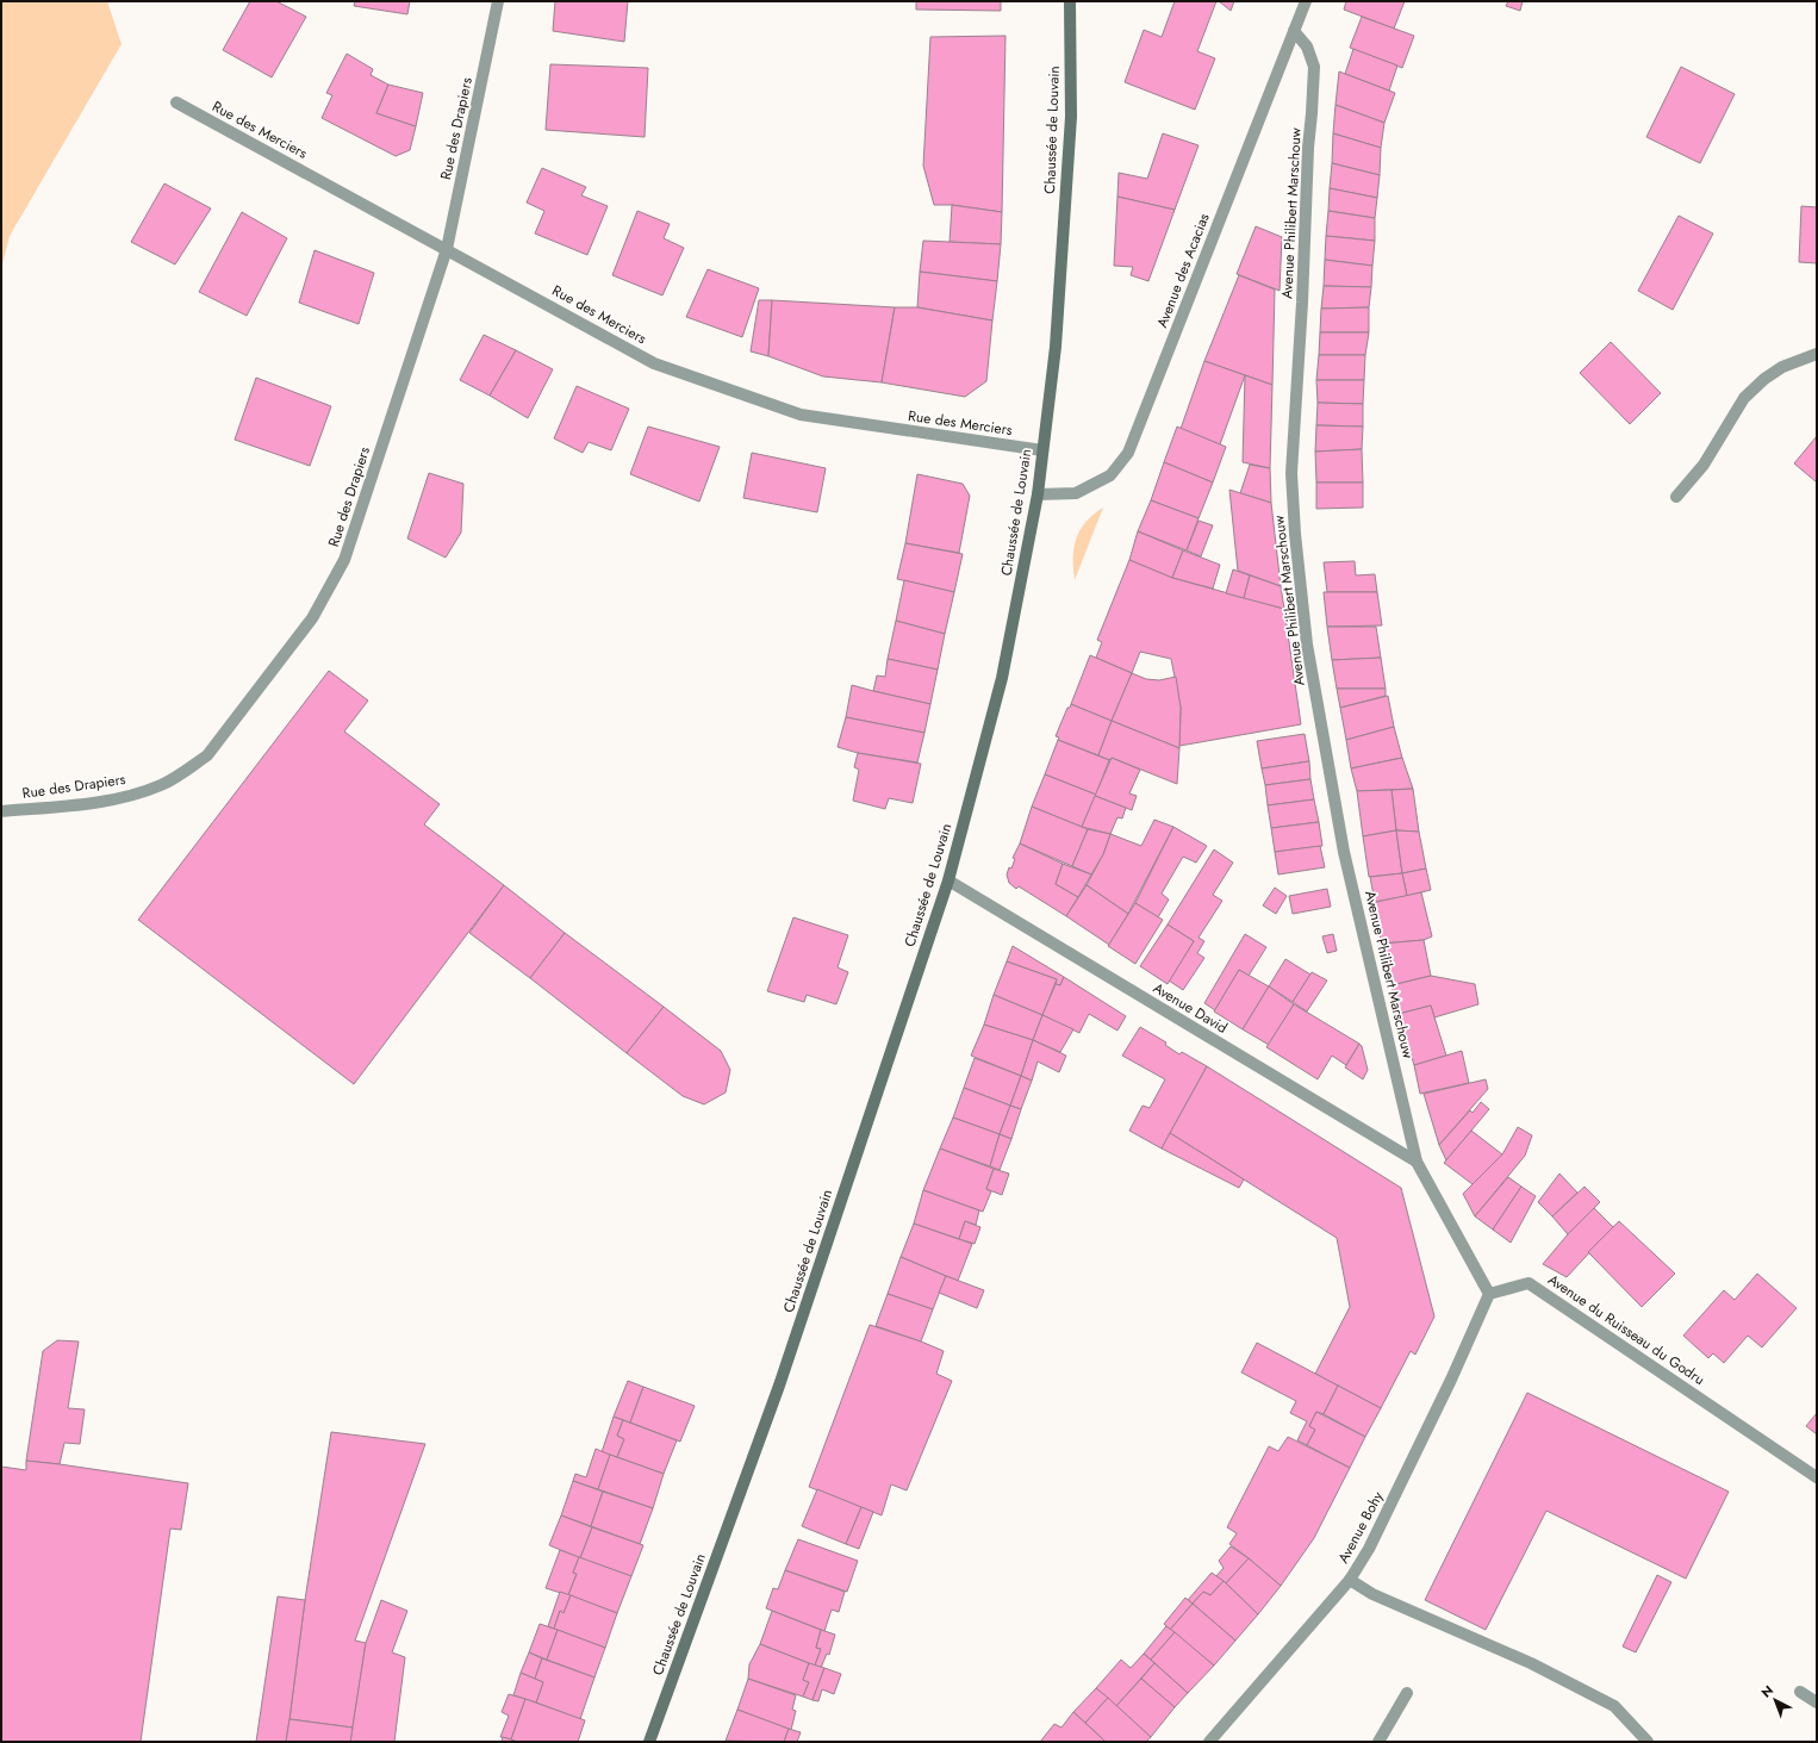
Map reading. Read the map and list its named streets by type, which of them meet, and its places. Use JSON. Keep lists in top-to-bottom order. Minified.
{"streets":{"main road":["Chaussée de Louvain"],"street":["Rue des Drapiers","Rue des Merciers","Avenue Philibert Marschouw","Avenue des Acacias","Avenue David","Avenue du Ruisseau du Godru","Avenue Bohy"]},"crossings":[["Rue des Drapiers","Rue des Merciers"],["Rue des Merciers","Chaussée de Louvain"],["Chaussée de Louvain","Avenue des Acacias"],["Chaussée de Louvain","Avenue David"],["Avenue Philibert Marschouw","Avenue des Acacias"],["Avenue Philibert Marschouw","Avenue David"],["Avenue du Ruisseau du Godru","Avenue Bohy"]],"north":"top left"}
